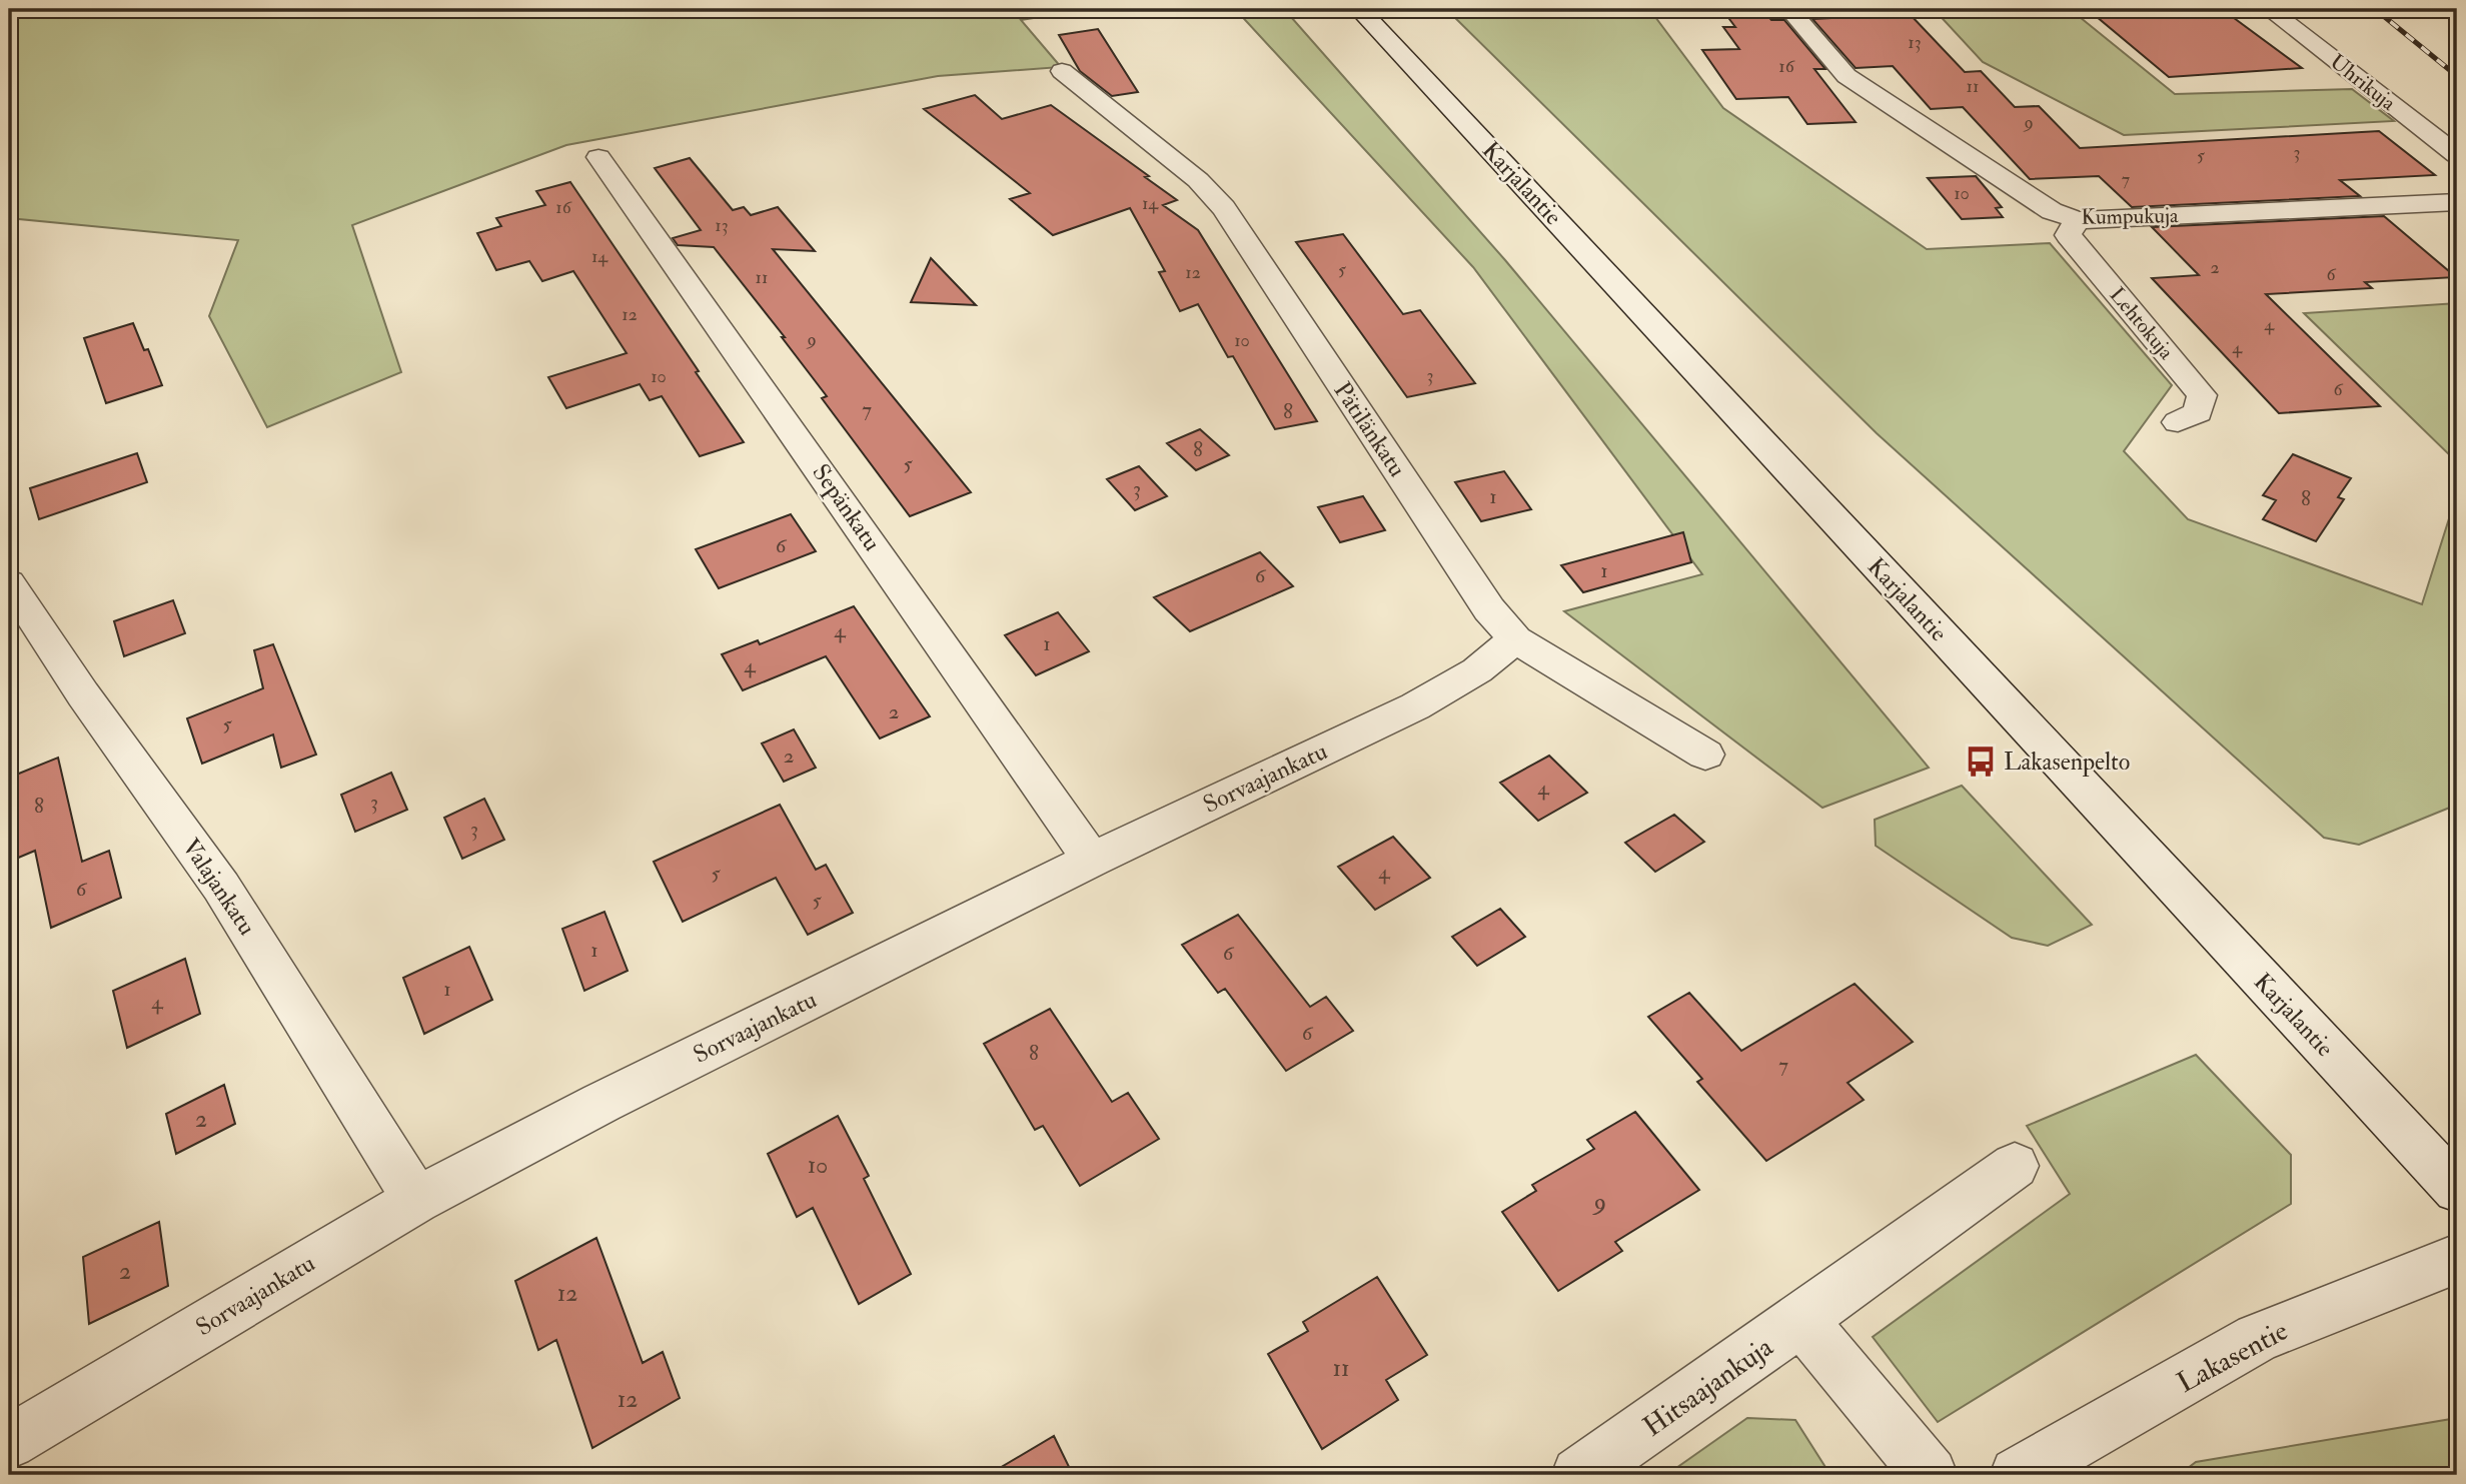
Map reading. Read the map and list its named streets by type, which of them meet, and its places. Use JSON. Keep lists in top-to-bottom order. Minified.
{"streets":{"street":["Uhrikuja","Karjalantie","Kumpukuja","Lehtokuja","Pätilänkatu","Sepänkatu","Sorvaajankatu","Valajankatu","Lakasentie","Hitsaajankuja"]},"crossings":[["Kumpukuja","Lehtokuja"],["Pätilänkatu","Sorvaajankatu"],["Sepänkatu","Sorvaajankatu"],["Sorvaajankatu","Valajankatu"]],"places":{"bus stop":["Lakasenpelto"]},"house_numbers":["13","16","11","9","3","5","7","10","14","16","13","14","2","5","12","6","11","12","4","9","10","4","3","10","6","7","8","8","5","3","1","8","6","1","6","4","1","4","2","5","2","4","3","8","3","4","5","6","5","1","6","1","4","6","8","7","2","10","9","2","12","11","12"]}
